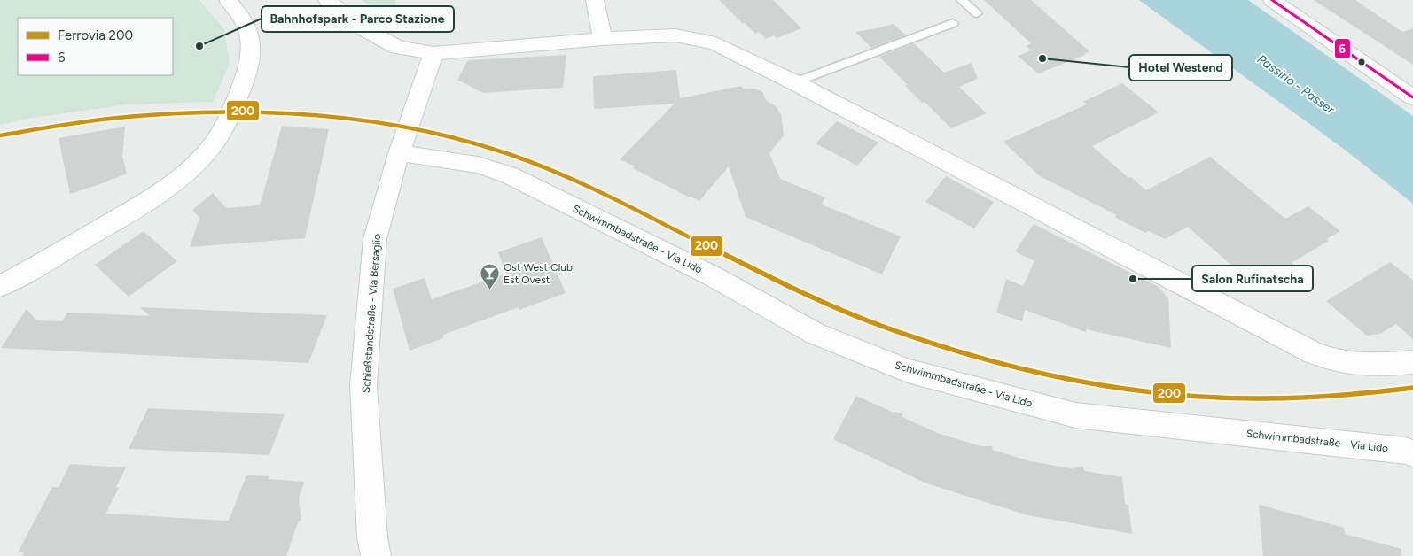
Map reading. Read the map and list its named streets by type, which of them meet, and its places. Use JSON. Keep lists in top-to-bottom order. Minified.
{"streets":{"street":["Schwimmbadstraße - Via Lido","Schießstandstraße - Via Bersaglio"]},"crossings":[["Schwimmbadstraße - Via Lido","Schießstandstraße - Via Bersaglio"]],"water":["Passirio - Passer"],"places":{"other":["Bahnhofspark - Parco Stazione","Hotel Westend","Salon Rufinatscha"],"bar":["Ost West Club Est Ovest"]},"lines":["transit line 6","rail line 200"],"legend":["Ferrovia 200","6"]}
